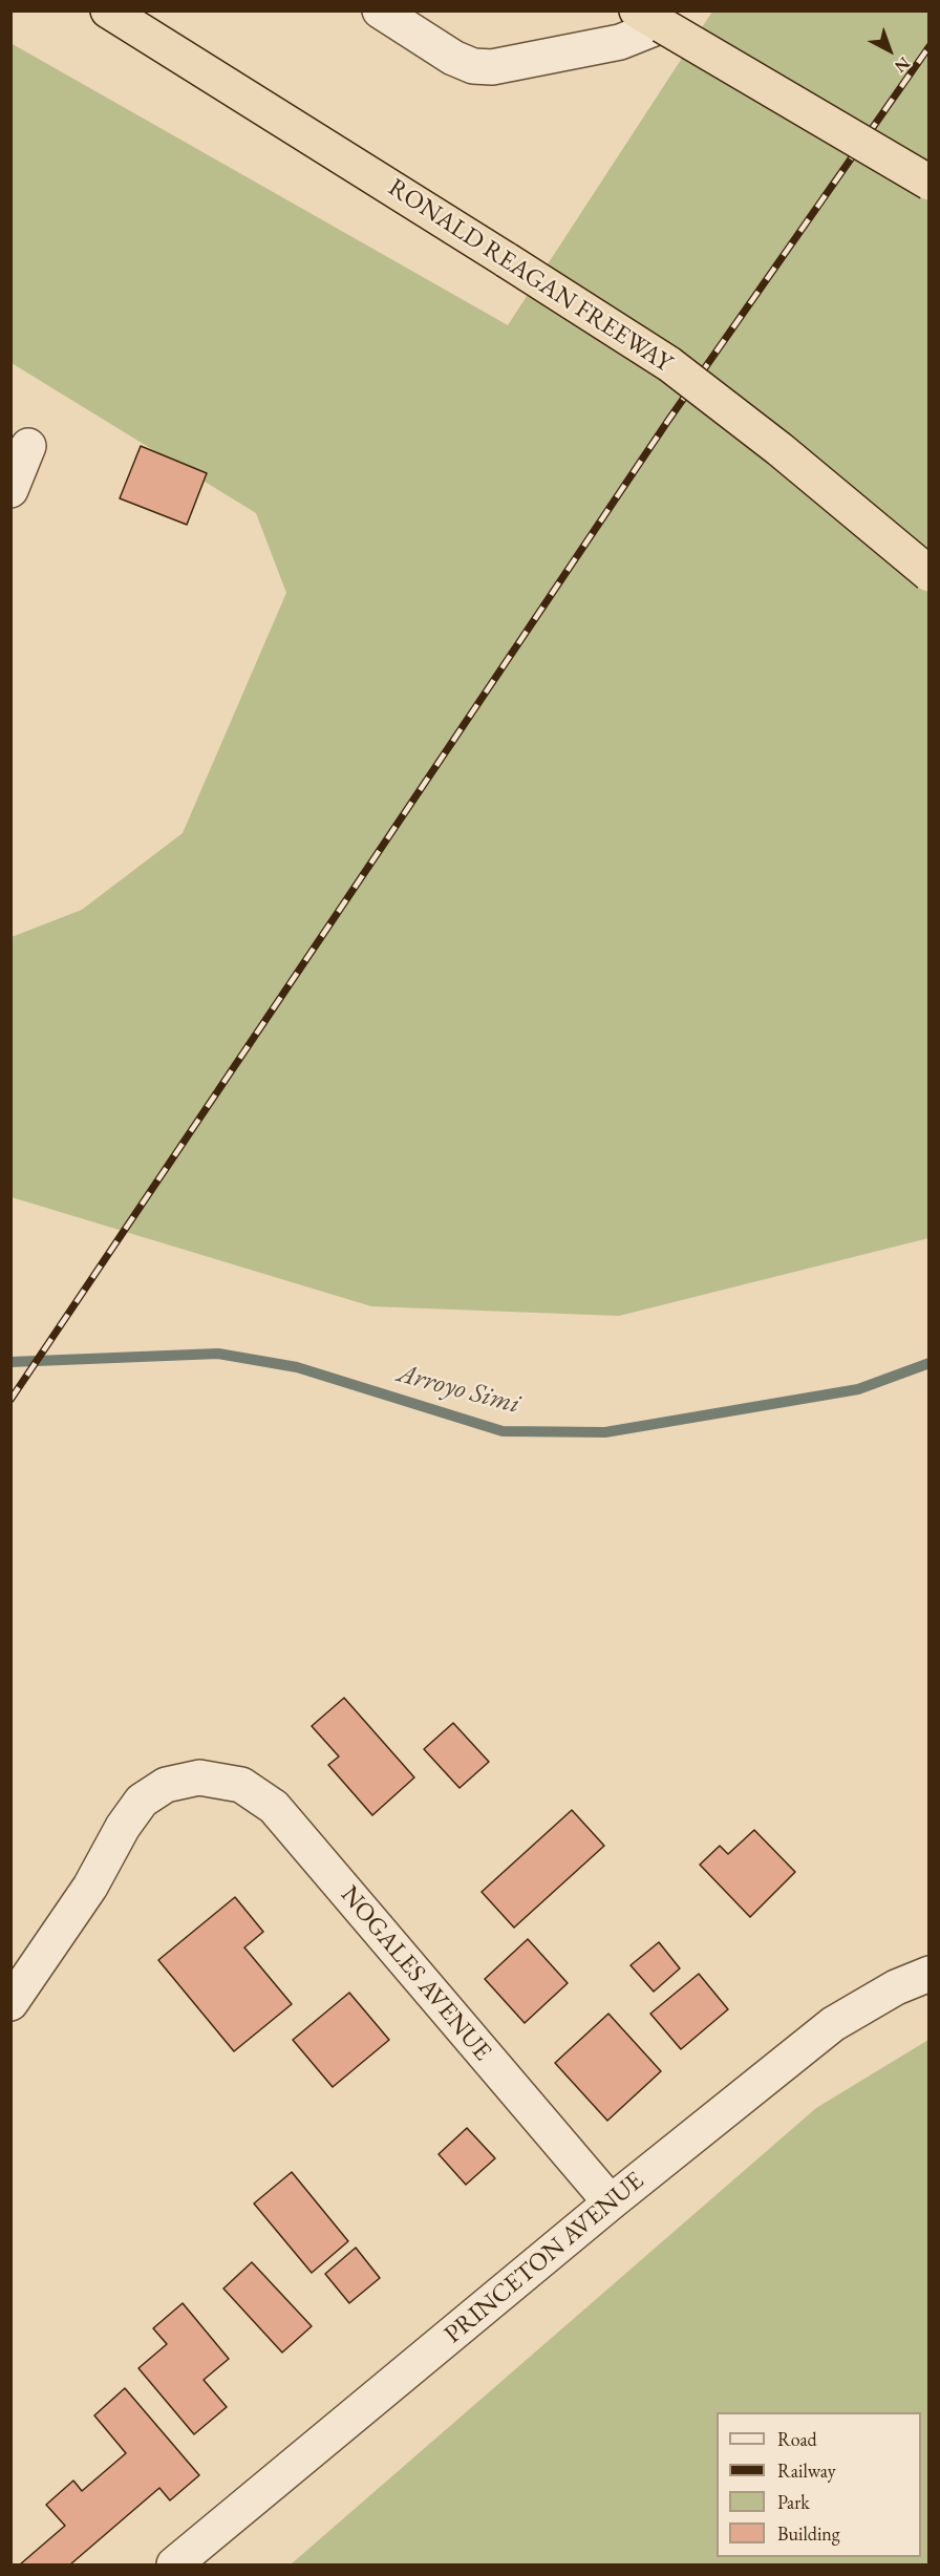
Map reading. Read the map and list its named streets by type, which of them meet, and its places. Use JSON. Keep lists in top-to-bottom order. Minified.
{"streets":{"highway":["RONALD REAGAN FREEWAY"],"street":["NOGALES AVENUE","PRINCETON AVENUE"]},"crossings":[["NOGALES AVENUE","PRINCETON AVENUE"]],"water":["Arroyo Simi"],"legend":["Road","Railway","Park","Building"],"north":"bottom right"}
